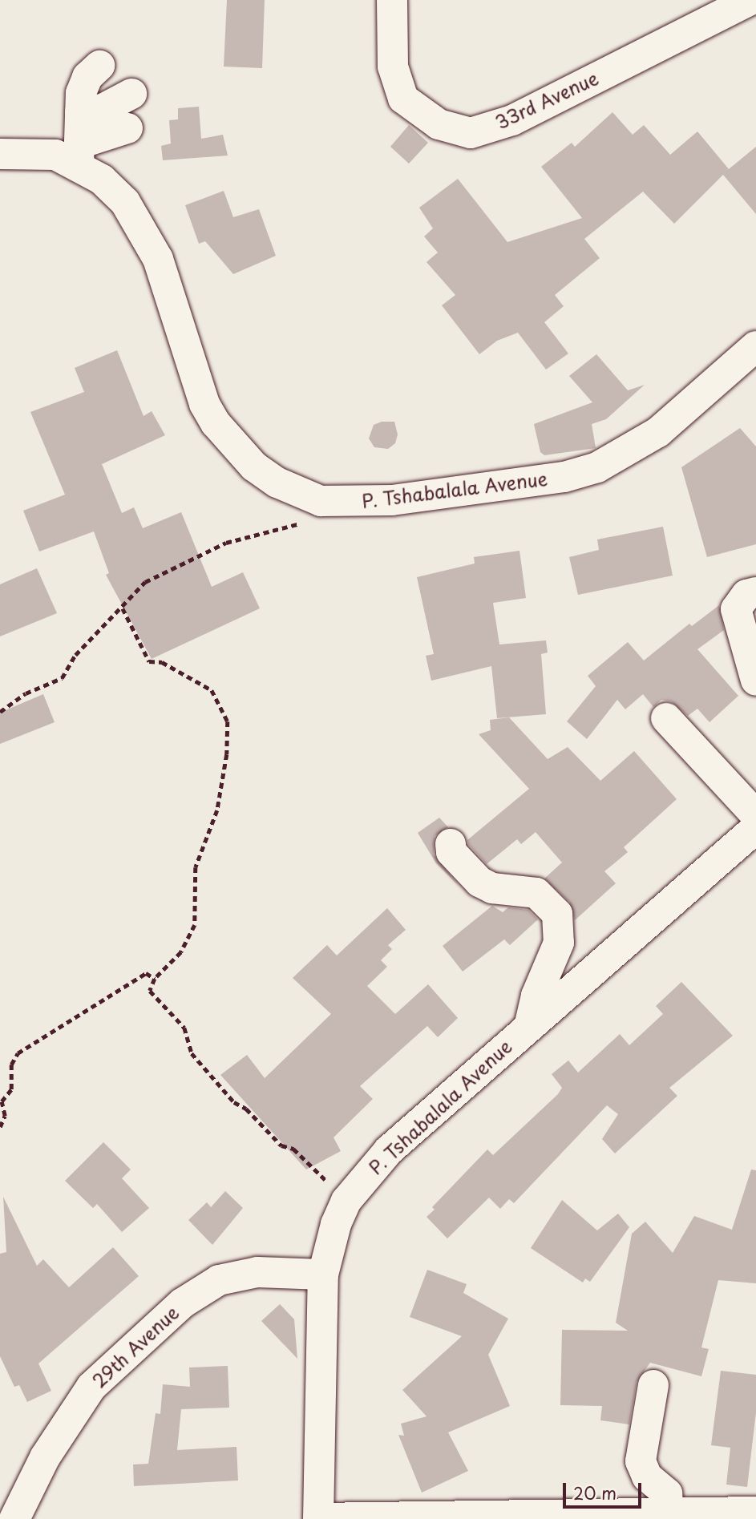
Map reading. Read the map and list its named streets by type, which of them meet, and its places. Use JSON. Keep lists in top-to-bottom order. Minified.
{"streets":{"street":["33rd Avenue","P. Tshabalala Avenue","29th Avenue"]},"crossings":[["P. Tshabalala Avenue","29th Avenue"]],"scale_bar":"20 m"}
